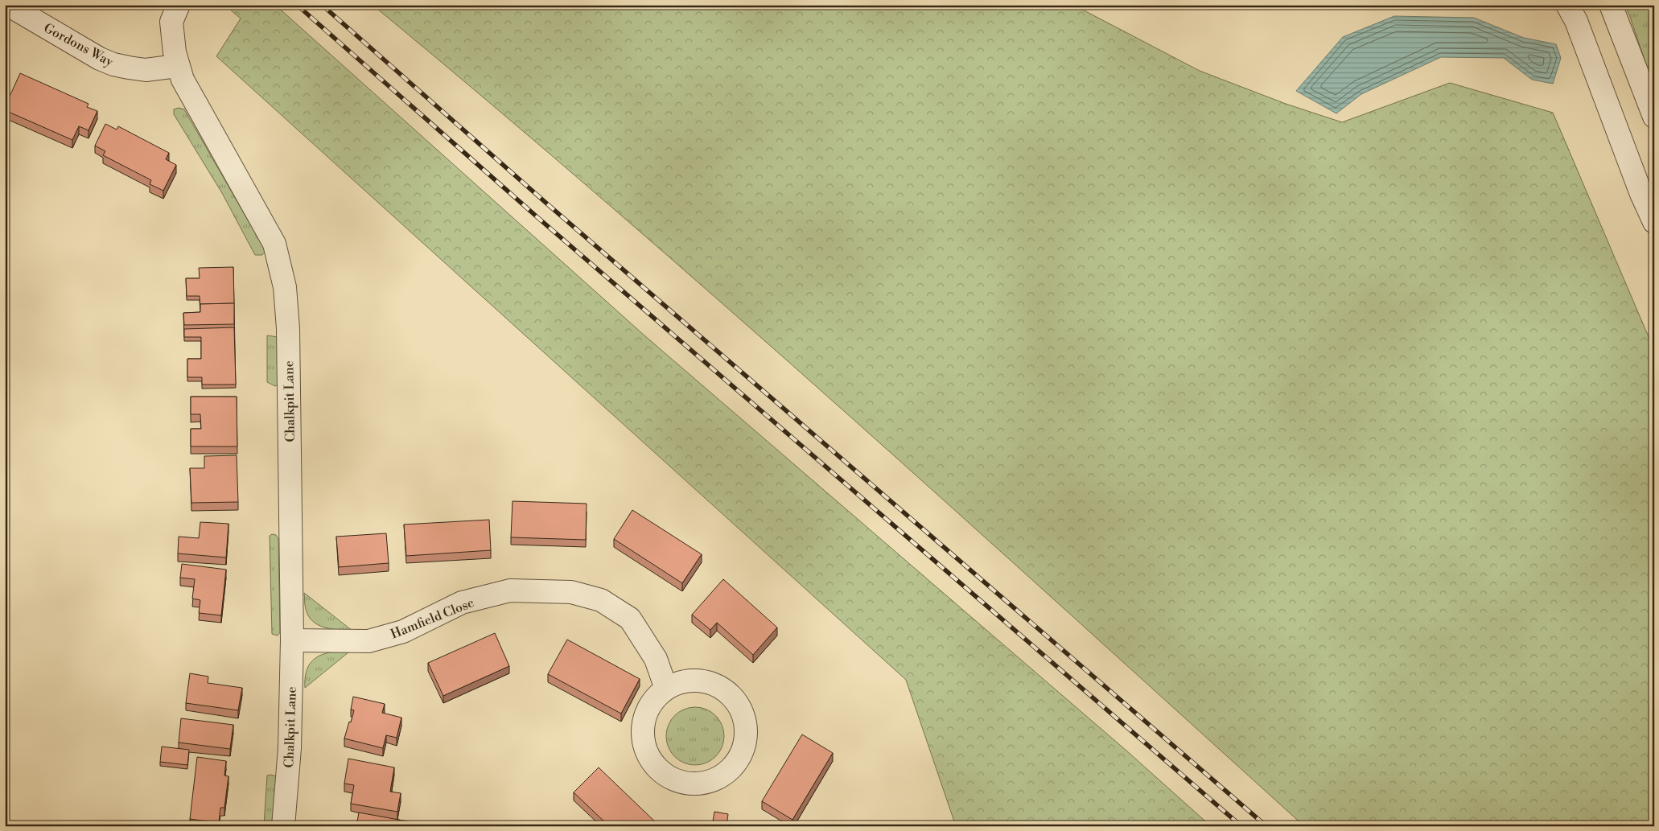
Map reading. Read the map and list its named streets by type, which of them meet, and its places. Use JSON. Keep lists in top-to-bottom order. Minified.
{"streets":{"street":["Gordons Way","Chalkpit Lane","Hamfield Close"]},"crossings":[["Gordons Way","Chalkpit Lane"],["Chalkpit Lane","Hamfield Close"]]}
